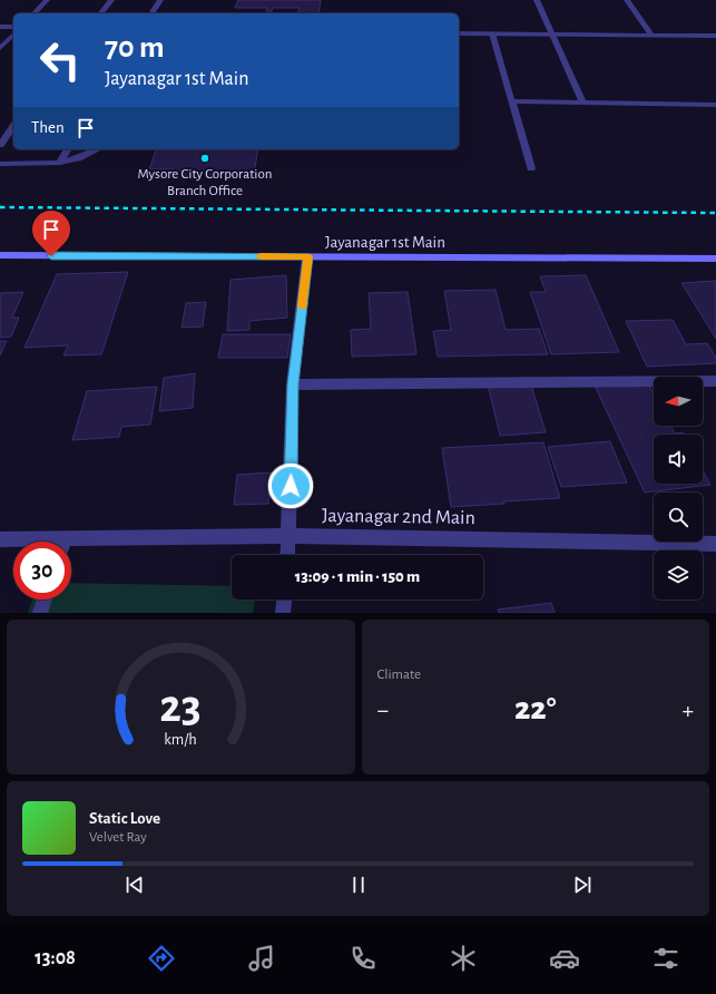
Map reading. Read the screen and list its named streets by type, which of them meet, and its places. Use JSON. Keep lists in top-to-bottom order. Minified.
{"streets":{"street":["Jayanagar 1st Main","Jayanagar 2nd Main"]},"places":["Mysore City Corporation Branch Office"],"north":"left","page":{"turn":["70 m","Jayanagar 1st Main"],"then":"Then","limit":"30","trip":"13:09 · 1 min · 150 m","tile":"Climate","heat":["−","22°","+"],"song":["Static Love","Velvet Ray"],"tabs":"13:08","gauge":["23","km/h"]}}
